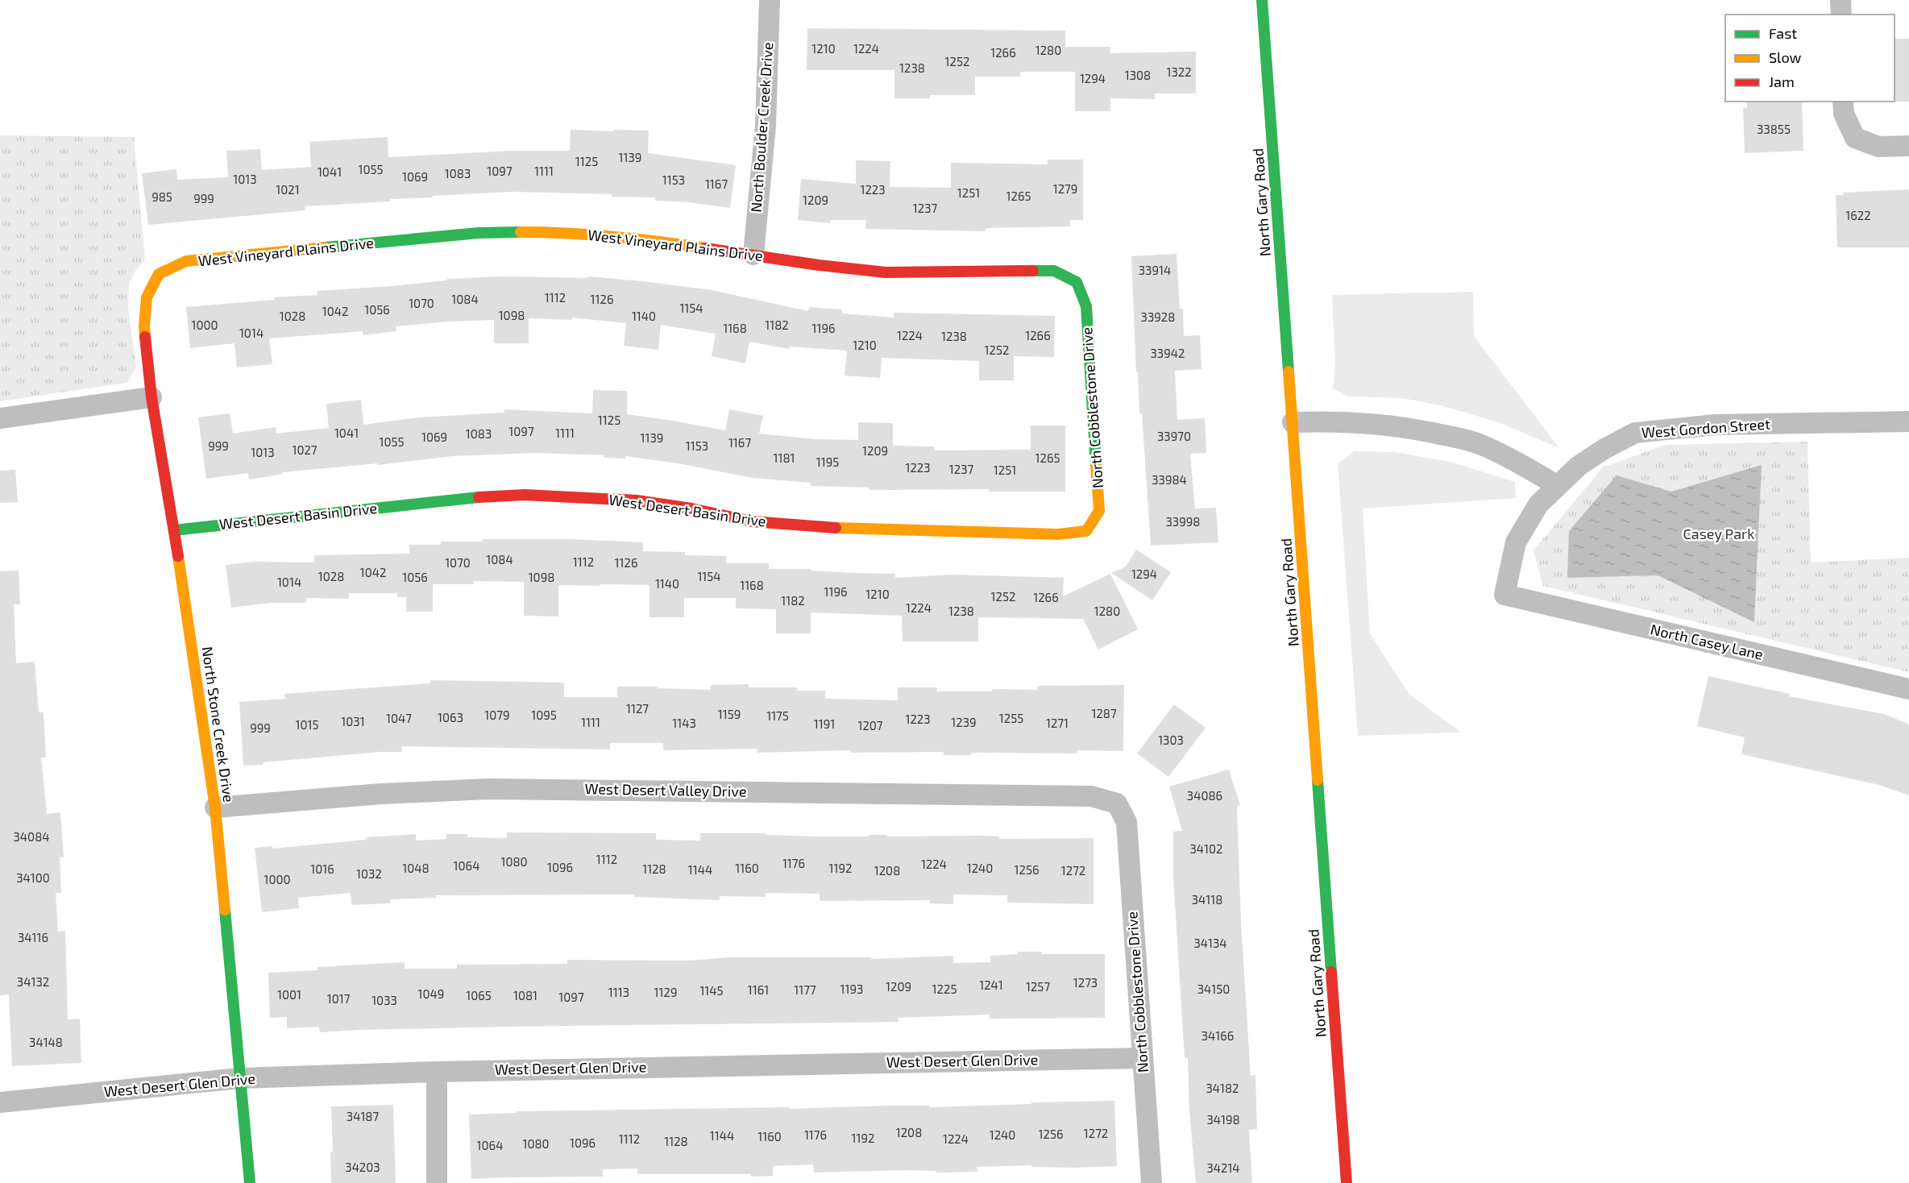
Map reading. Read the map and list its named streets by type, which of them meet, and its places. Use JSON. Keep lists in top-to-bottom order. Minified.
{"streets":{"street":["North Boulder Creek Drive","North Gary Road","West Vineyard Plains Drive","North Cobblestone Drive","West Gordon Street","West Desert Basin Drive","North Casey Lane","North Stone Creek Drive","West Desert Valley Drive","West Desert Glen Drive"]},"crossings":[["North Boulder Creek Drive","West Vineyard Plains Drive"],["West Vineyard Plains Drive","North Cobblestone Drive"],["West Vineyard Plains Drive","North Stone Creek Drive"],["North Cobblestone Drive","West Desert Basin Drive"],["North Cobblestone Drive","West Desert Valley Drive"],["North Cobblestone Drive","West Desert Glen Drive"],["West Gordon Street","North Casey Lane"],["West Desert Basin Drive","North Stone Creek Drive"],["North Stone Creek Drive","West Desert Valley Drive"],["North Stone Creek Drive","West Desert Glen Drive"]],"parks":["Casey Park"],"house_numbers":["1210","1224","1280","1266","1252","1238","1322","1308","1294","33855","1139","1125","1055","1097","1111","1041","1083","1069","1013","1153","1167","1279","1021","1223","1251","1265","985","999","1209","1237","1622","33914","1112","1084","1126","1070","1154","1056","1042","1098","1028","1140","33928","1000","1182","1168","1196","1014","1224","1266","1238","1210","1252","33942","1125","1097","1041","1111","1083","33970","1069","1139","1055","1167","999","1153","1027","1209","1013","1181","1265","1195","1223","1237","1251","33984","33998","1084","1112","1070","1126","1042","1294","1028","1154","1056","1098","1014","1140","1168","1196","1210","1252","1266","1182","1224","1238","1280","1127","1287","1159","1079","1095","1175","1063","1047","1255","1223","1031","1111","1239","1143","1271","1191","1015","1207","999","1303","34086","34084","34102","1112","1080","1176","1224","1064","1096","1048","1160","1192","1240","1016","1128","1144","1256","1208","1272","1032","34100","1000","34118","34116","34134","34132","1273","1241","1209","1257","1193","1225","34150","1161","1177","1145","1113","1129","1049","1001","1065","1081","1097","1017","1033","34166","34148","34182","34187","34198","1208","1272","1256","1176","1240","1144","1160","1192","1112","1224","1128","1096","1080","1064","34203","34214"],"legend":["Fast","Slow","Jam"]}
